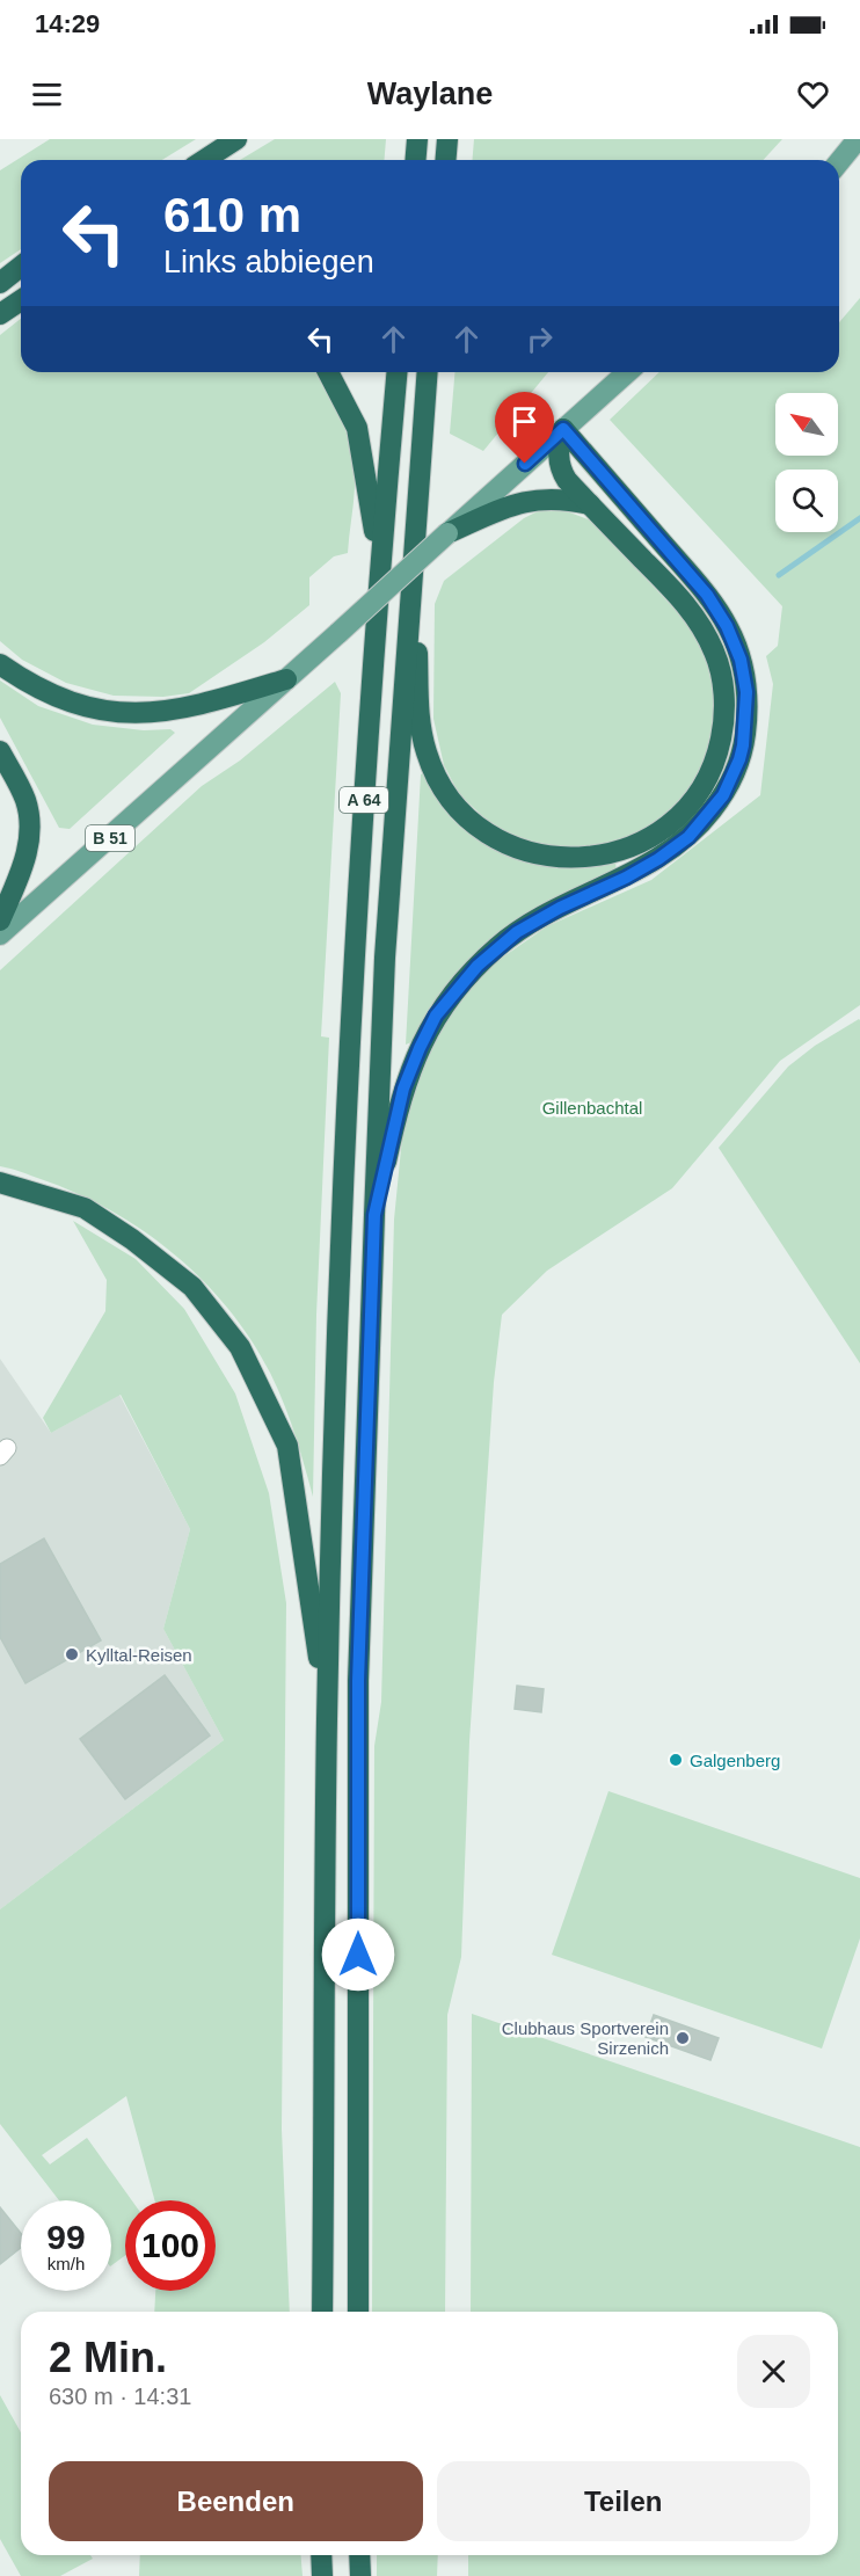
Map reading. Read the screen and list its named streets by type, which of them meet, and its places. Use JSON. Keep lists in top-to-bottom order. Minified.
{"streets":{"highway":["A 64"],"main road":["B 51"]},"parks":["Gillenbachtal"],"places":["Kylltal-Reisen","Galgenberg","Clubhaus Sportverein Sirzenich"],"north":"top left","page":{"status":"14:29","header":"Waylane","turn":["610 m","Links abbiegen"],"speed":"99 km/h","limit":"100","heading":["2 Min.","630 m · 14:31"],"buttons":["Beenden","Teilen"]}}
